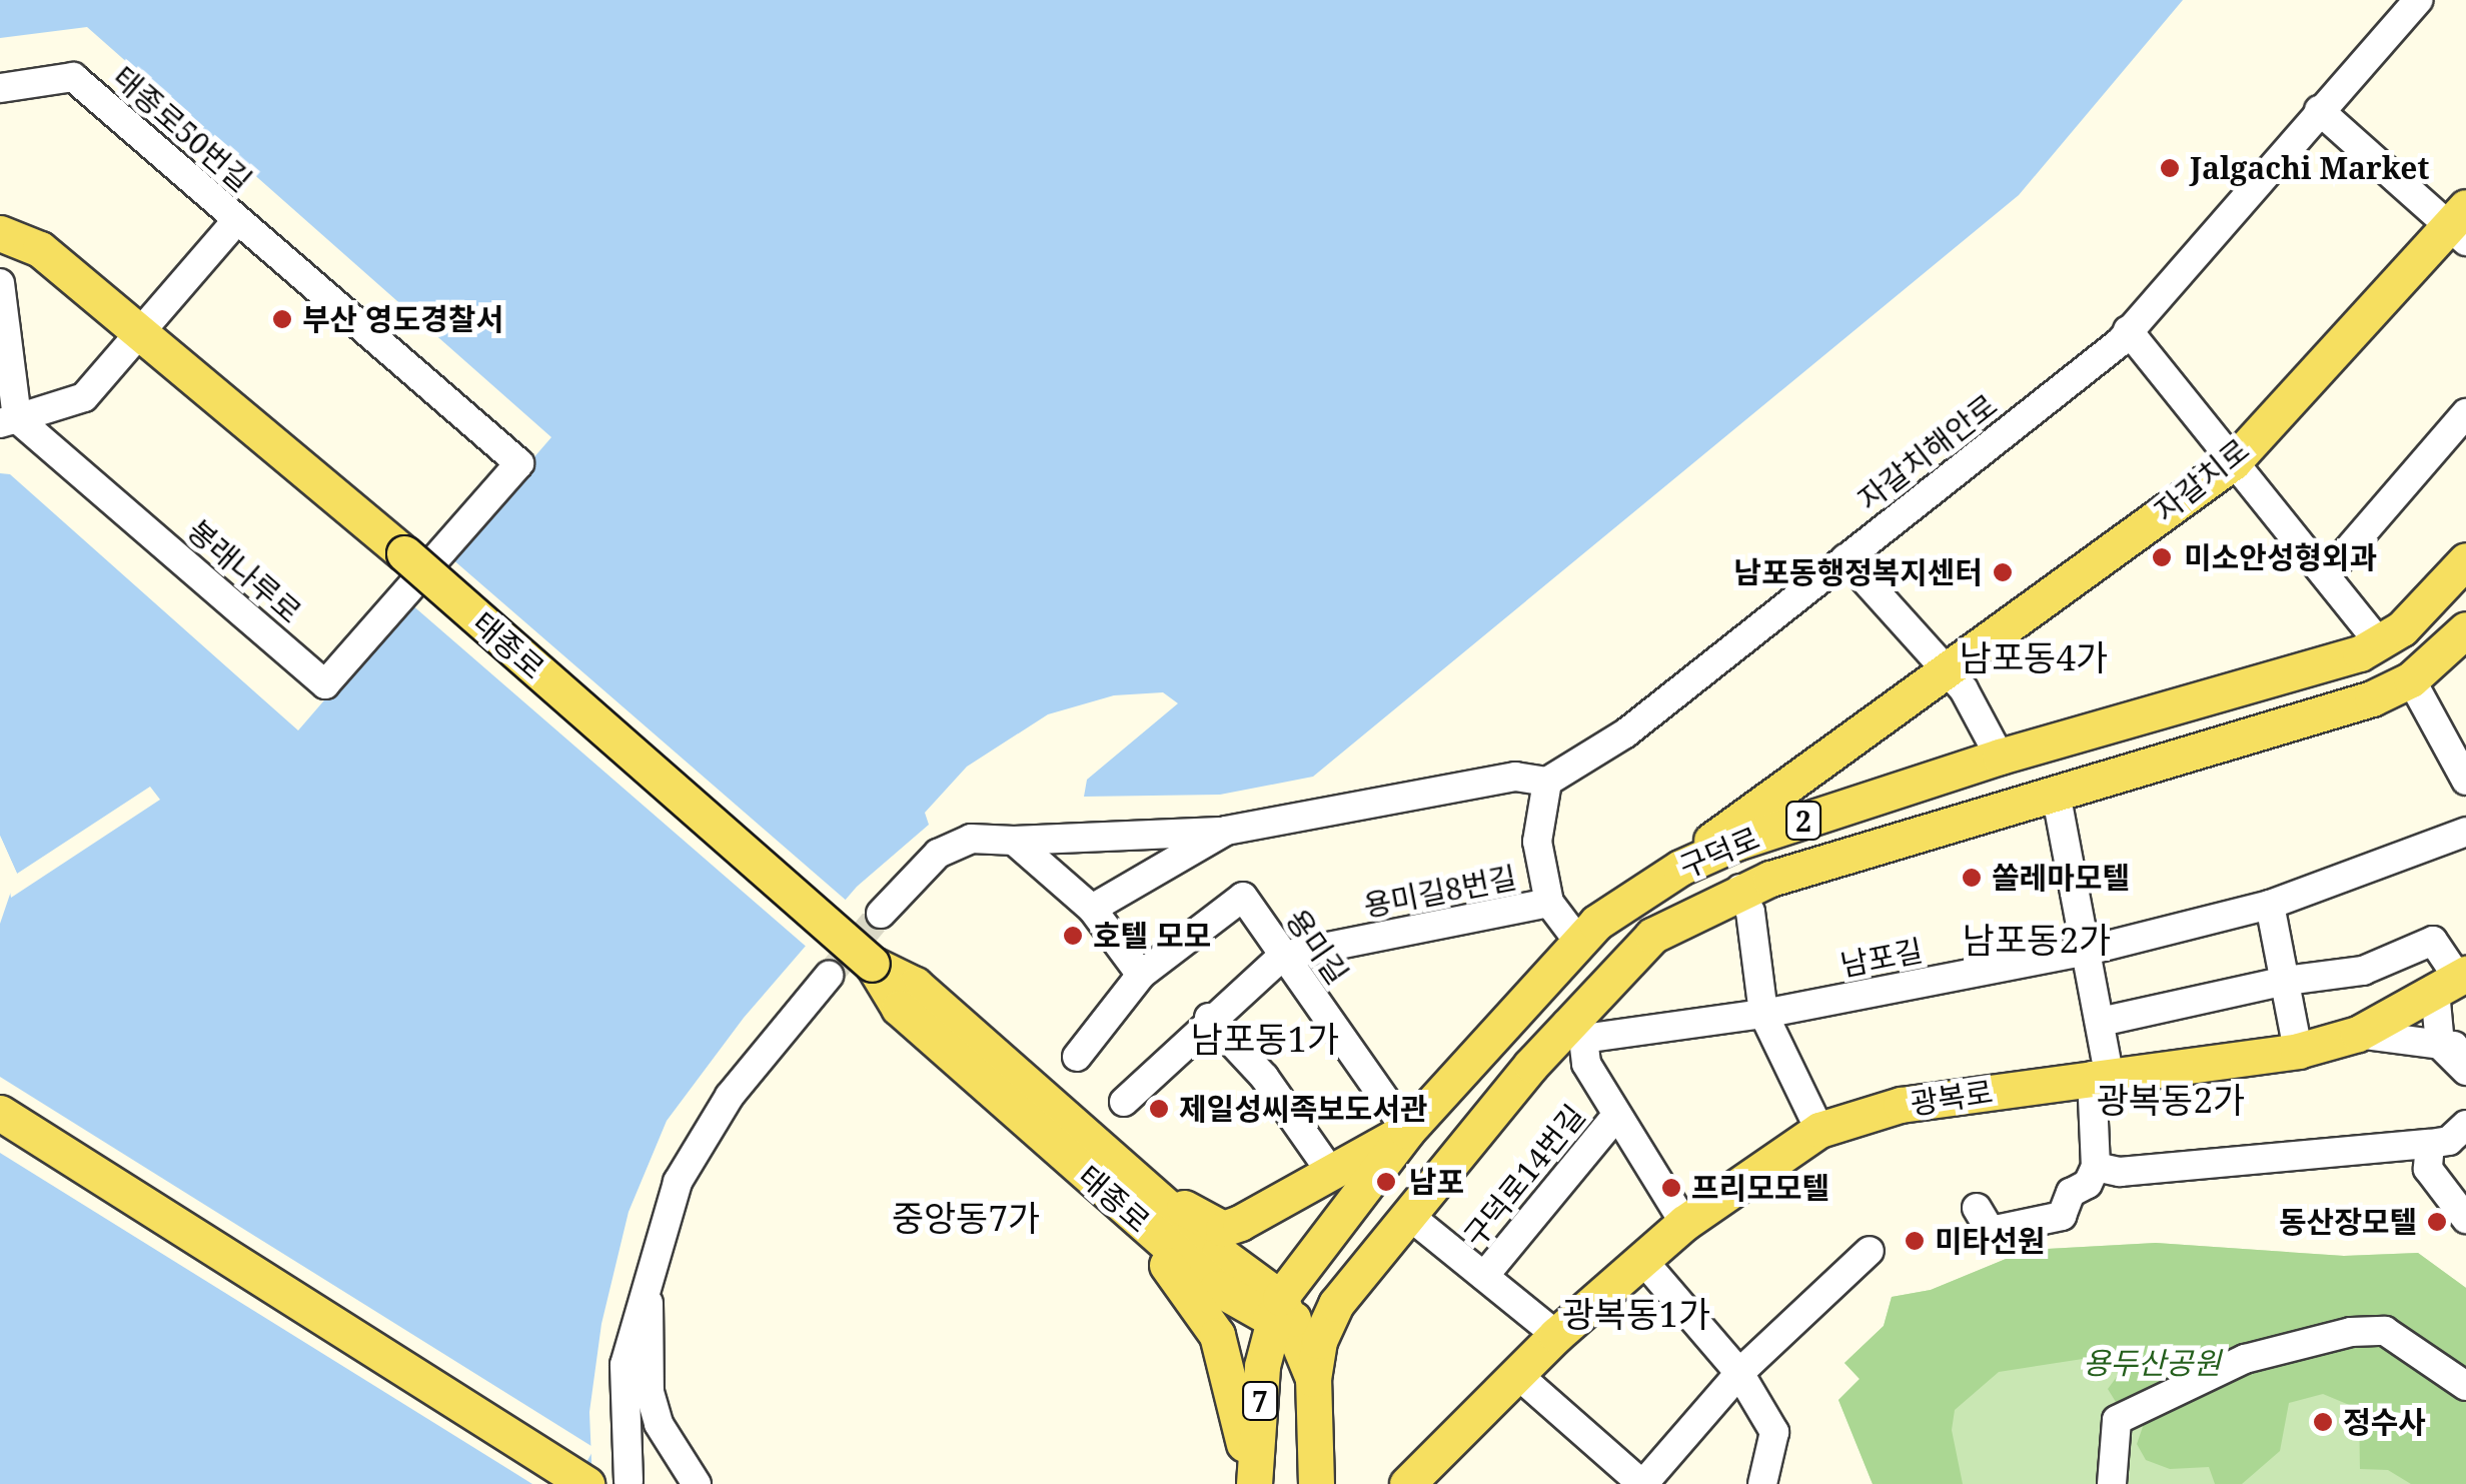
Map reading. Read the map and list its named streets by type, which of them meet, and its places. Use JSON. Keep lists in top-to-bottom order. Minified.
{"streets":{"main road":["자갈치로","태종로","2","구덕로","광복로","7"],"street":["태종로50번길","자갈치해안로","봉래나루로","용미길8번길","용미길","남포길","구덕로14번길"]},"crossings":[["태종로50번길","태종로"],["자갈치로","구덕로"],["봉래나루로","태종로"],["태종로","구덕로"],["태종로","7"],["구덕로","용미길"],["구덕로","남포길"],["구덕로","구덕로14번길"],["구덕로","7"],["용미길8번길","용미길"],["남포길","구덕로14번길"],["광복로","구덕로14번길"]],"districts":["남포동4가","남포동2가","남포동1가","광복동2가","중앙동7가","광복동1가"],"parks":["용두산공원"],"places":["Jalgachi Market","부산 영도경찰서","미소안성형외과","남포동행정복지센터","쏠레마모텔","호텔 모모","제일성씨족보도서관","남포","프리모모텔","동산장모텔","미타선원","정수사"]}
